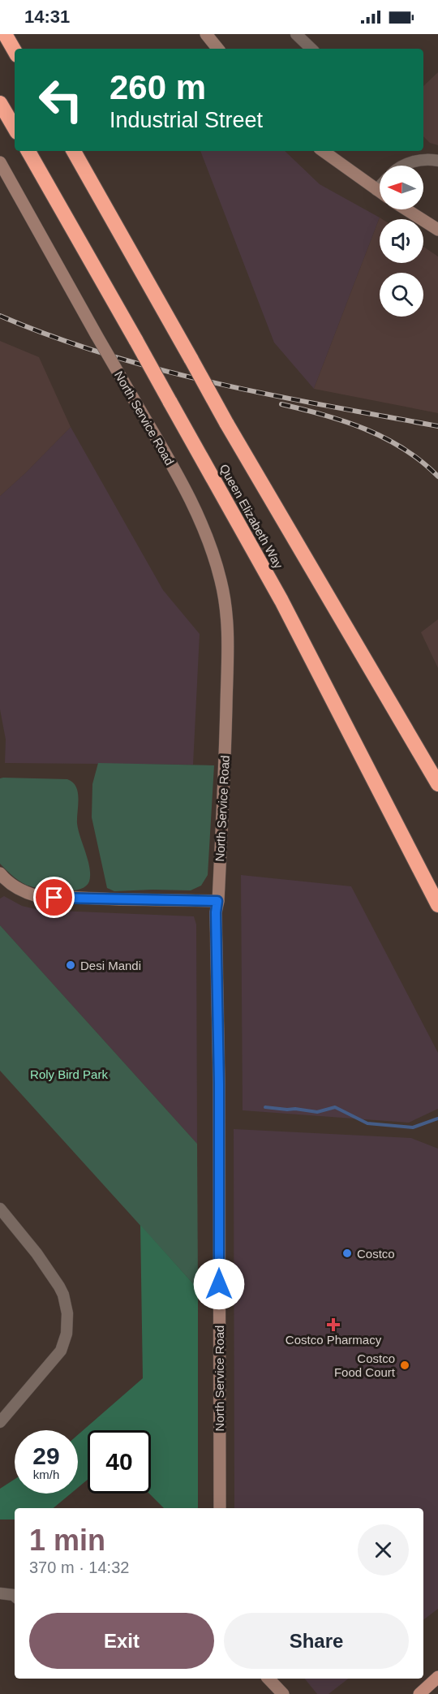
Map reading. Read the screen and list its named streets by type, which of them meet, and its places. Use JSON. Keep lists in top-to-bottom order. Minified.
{"streets":{"highway":["Queen Elizabeth Way"],"street":["North Service Road"]},"parks":["Roly Bird Park"],"places":{"other":["Desi Mandi","Costco","Costco Food Court"],"health":["Costco Pharmacy"]},"north":"left","page":{"status":"14:31","turn":["260 m","Industrial Street"],"speed":"29 km/h","limit":"40","heading":["1 min","370 m · 14:32"],"buttons":["Exit","Share"]}}
